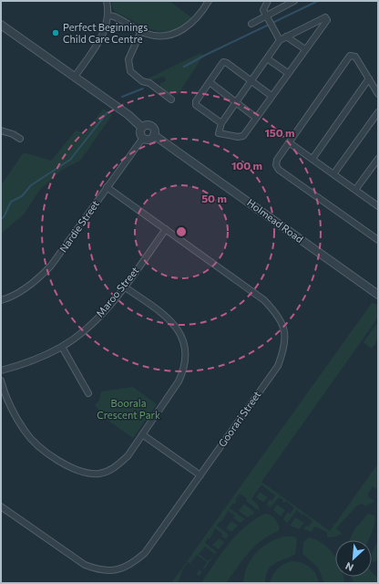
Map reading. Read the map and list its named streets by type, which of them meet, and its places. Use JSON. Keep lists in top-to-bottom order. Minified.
{"streets":{"street":["Holmead Road","Nardie Street","Maroo Street","Goorari Street"]},"crossings":[["Holmead Road","Nardie Street"],["Nardie Street","Goorari Street"],["Maroo Street","Goorari Street"]],"parks":["Boorala Crescent Park"],"places":["Perfect Beginnings Child Care Centre"],"north":"bottom left","rings":["150 m","100 m","50 m"]}
